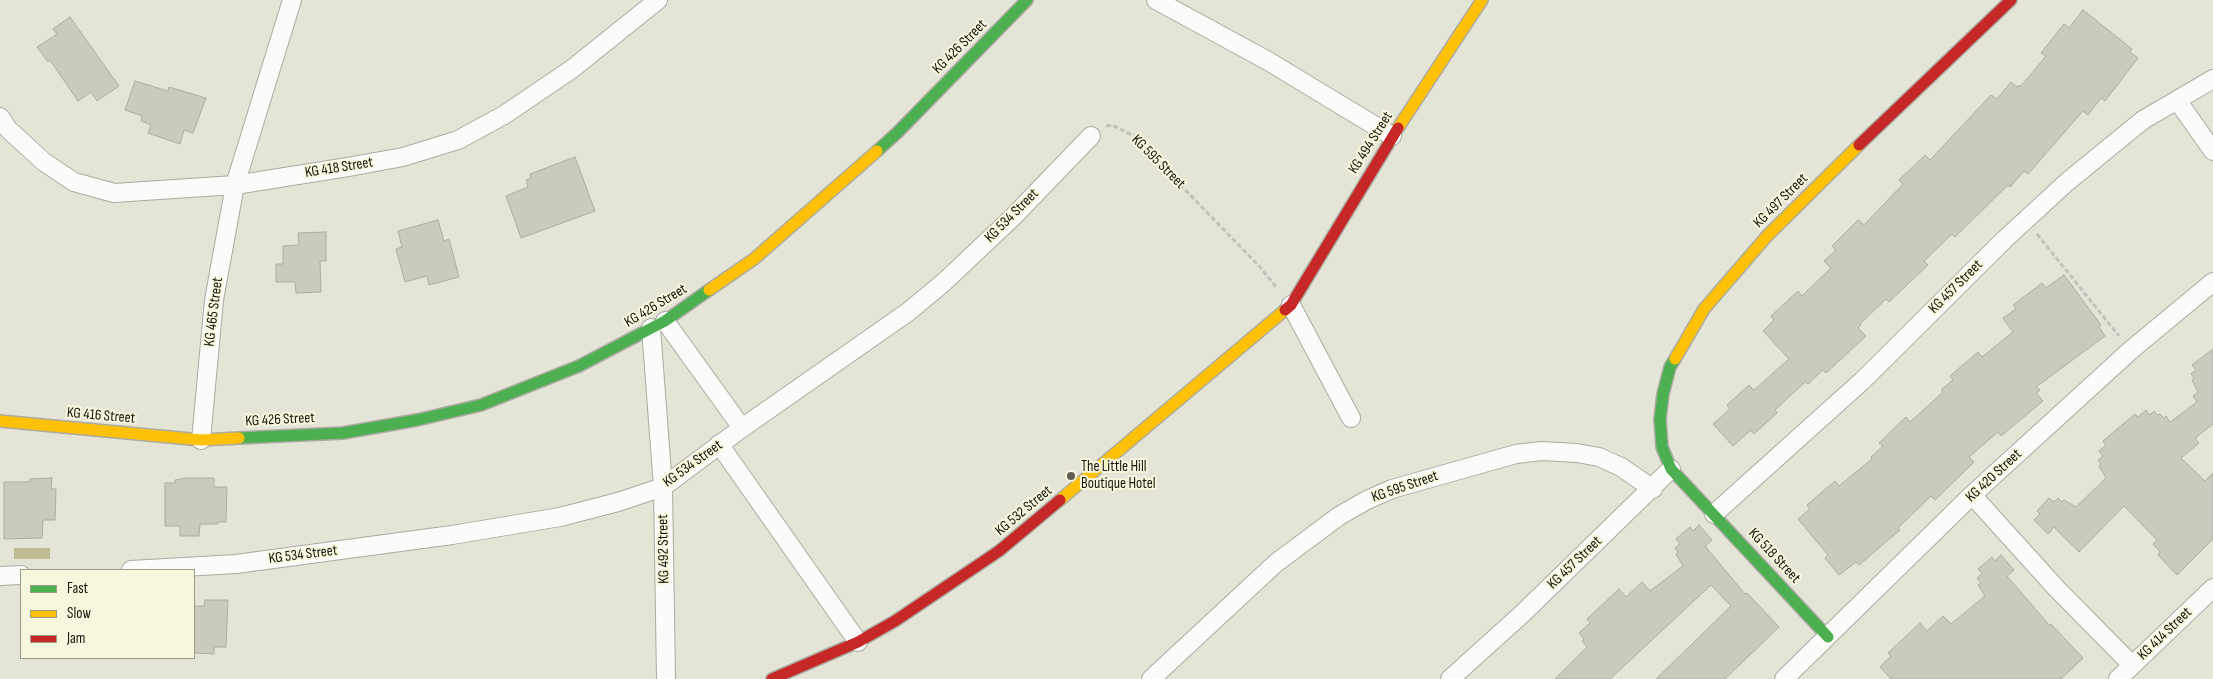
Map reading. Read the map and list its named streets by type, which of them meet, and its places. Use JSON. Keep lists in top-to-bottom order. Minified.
{"streets":{"street":["KG 426 Street","KG 494 Street","KG 595 Street","KG 418 Street","KG 497 Street","KG 534 Street","KG 457 Street","KG 465 Street","KG 416 Street","KG 420 Street","KG 532 Street","KG 492 Street","KG 518 Street","KG 414 Street"]},"crossings":[["KG 426 Street","KG 465 Street"],["KG 426 Street","KG 416 Street"],["KG 426 Street","KG 492 Street"],["KG 494 Street","KG 595 Street"],["KG 494 Street","KG 532 Street"],["KG 595 Street","KG 534 Street"],["KG 595 Street","KG 457 Street"],["KG 595 Street","KG 532 Street"],["KG 418 Street","KG 465 Street"],["KG 497 Street","KG 457 Street"],["KG 497 Street","KG 518 Street"],["KG 534 Street","KG 492 Street"],["KG 457 Street","KG 518 Street"],["KG 465 Street","KG 416 Street"],["KG 420 Street","KG 518 Street"]],"places":["The Little Hill Boutique Hotel"],"legend":["Fast","Slow","Jam"]}
